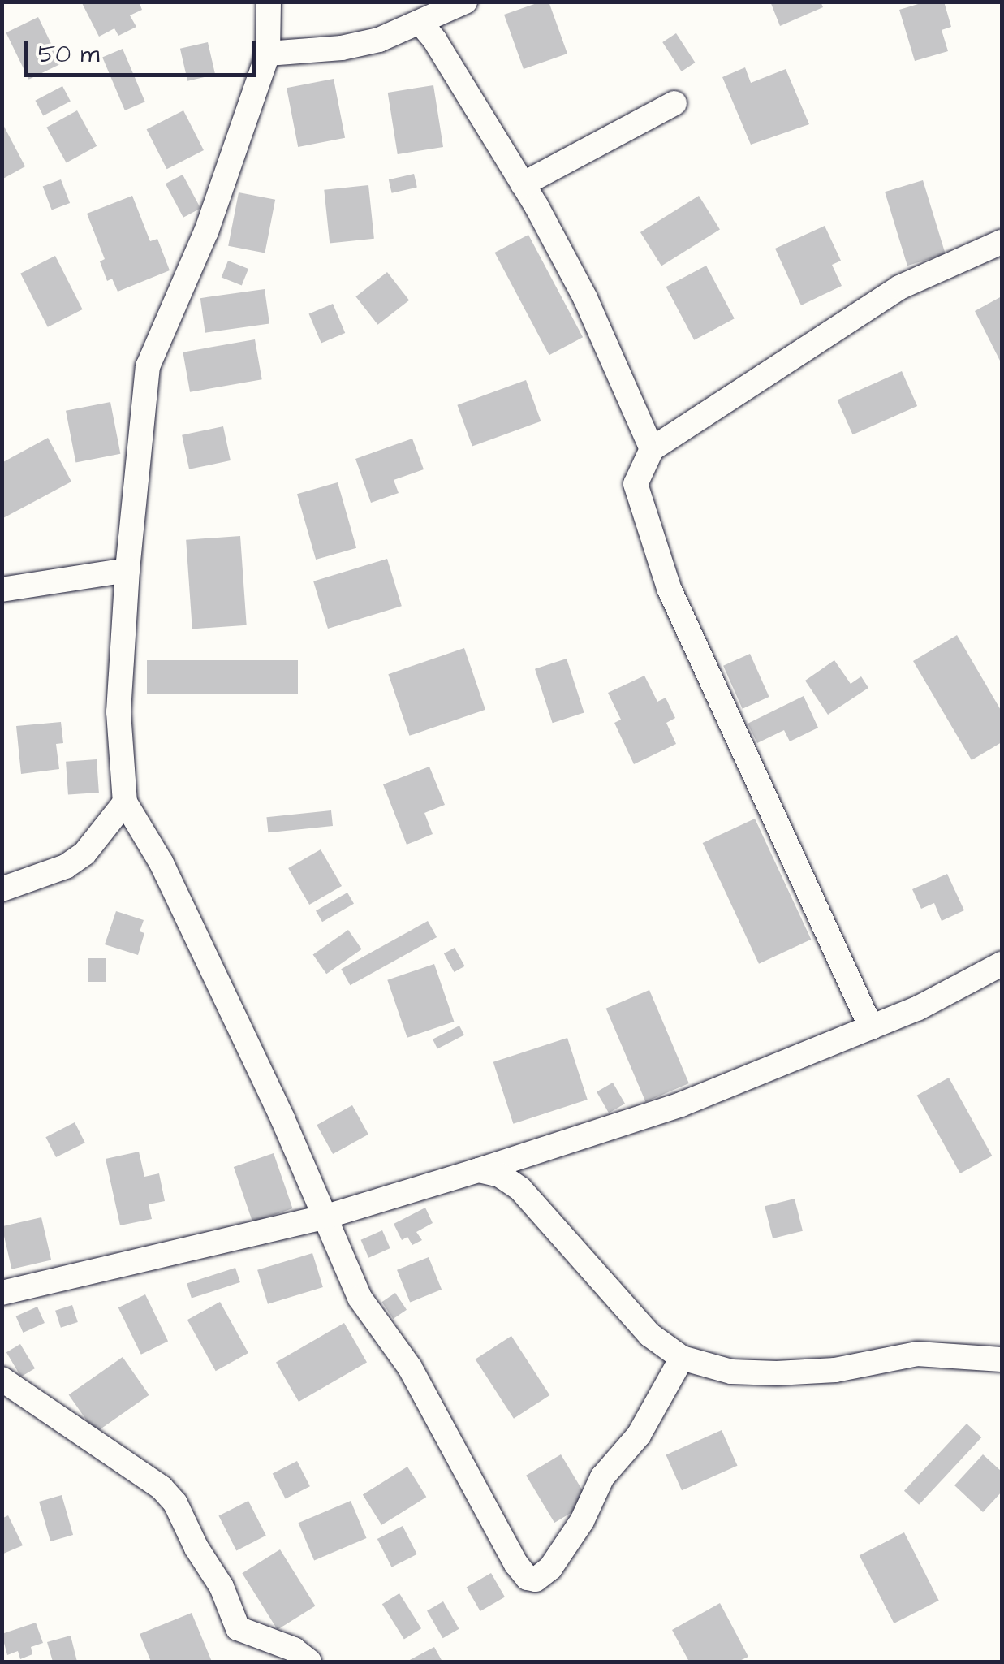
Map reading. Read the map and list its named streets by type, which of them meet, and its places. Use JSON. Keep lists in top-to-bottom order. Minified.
{"scale_bar":"50 m"}
